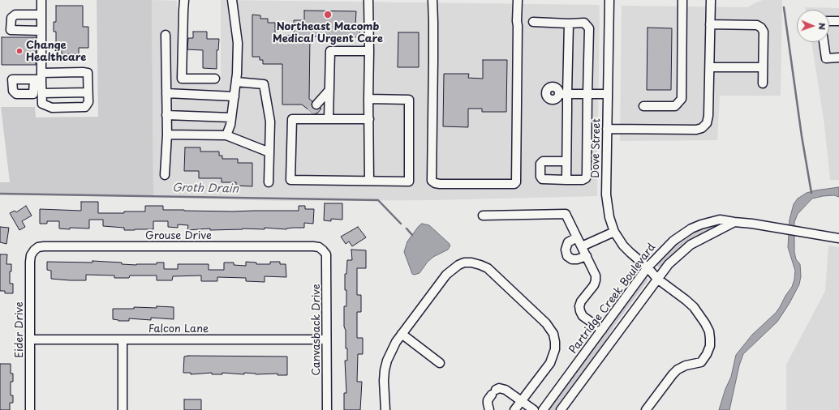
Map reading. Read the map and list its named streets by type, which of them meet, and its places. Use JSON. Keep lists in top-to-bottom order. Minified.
{"streets":{"street":["Dove Street","Grouse Drive","Partridge Creek Boulevard","Falcon Lane","Eider Drive","Canvasback Drive"]},"crossings":[["Dove Street","Partridge Creek Boulevard"],["Grouse Drive","Eider Drive"],["Grouse Drive","Canvasback Drive"],["Falcon Lane","Eider Drive"],["Falcon Lane","Canvasback Drive"]],"water":["Groth Drain"],"places":["Northeast Macomb Medical Urgent Care","Change Healthcare"],"north":"right"}
